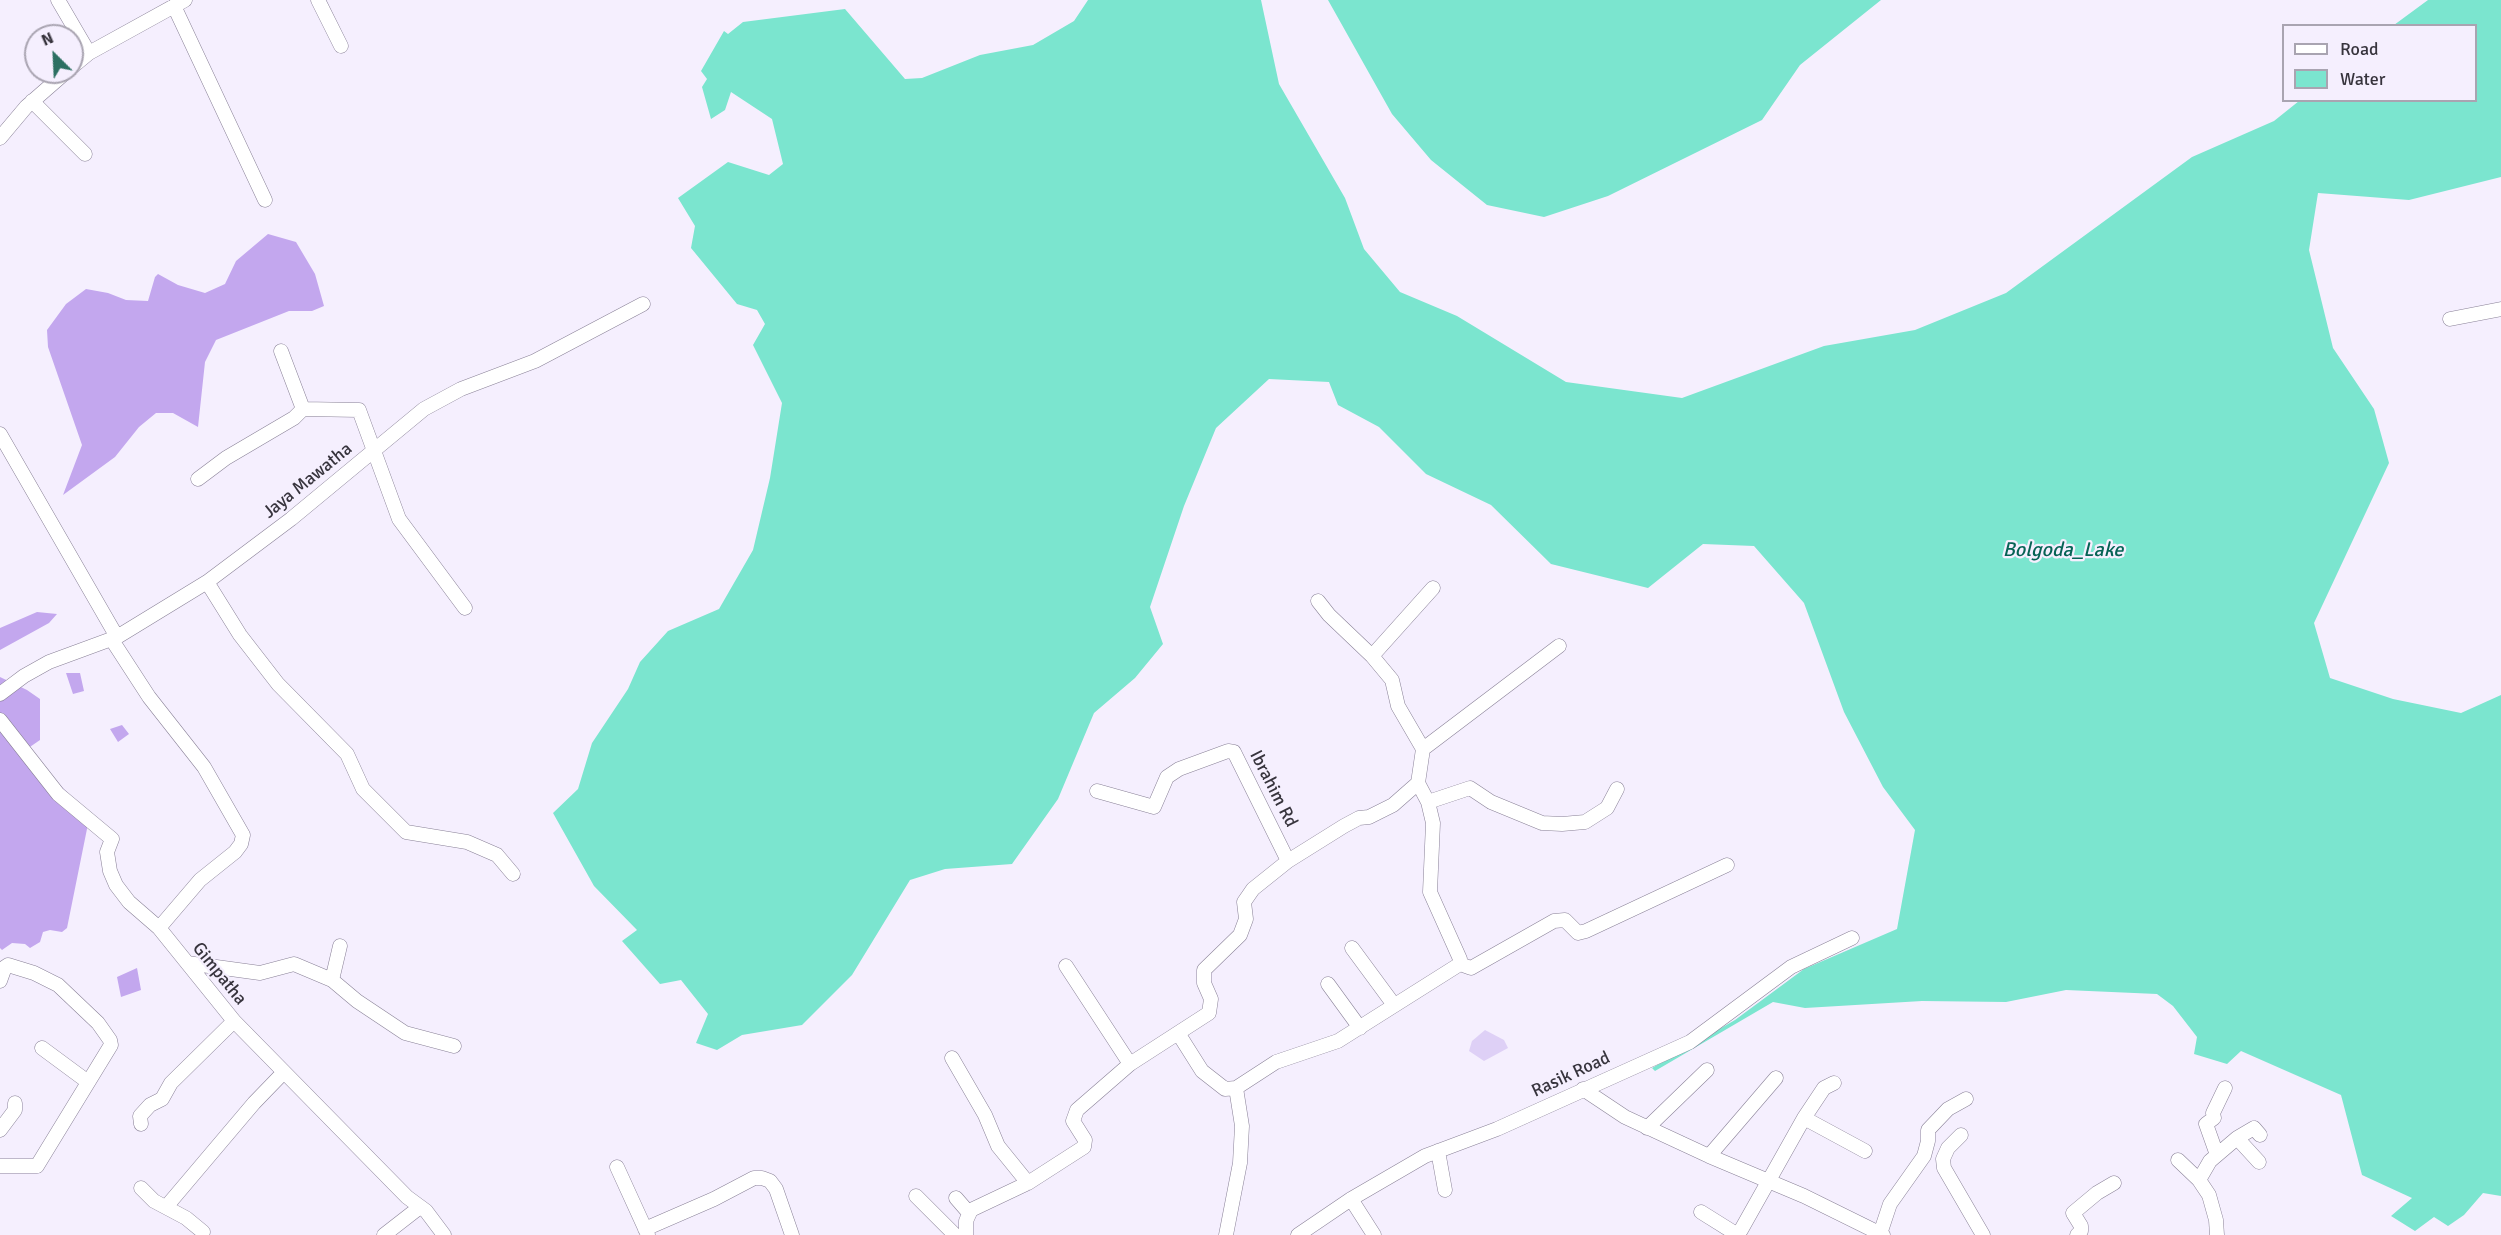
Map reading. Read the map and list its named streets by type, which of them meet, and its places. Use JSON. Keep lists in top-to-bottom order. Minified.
{"streets":{"street":["Jaya Mawatha","Ibrahim Rd","Gimpatha","Rasik Road"]},"water":["Bolgoda_Lake"],"legend":["Road","Water"],"north":"top left"}
